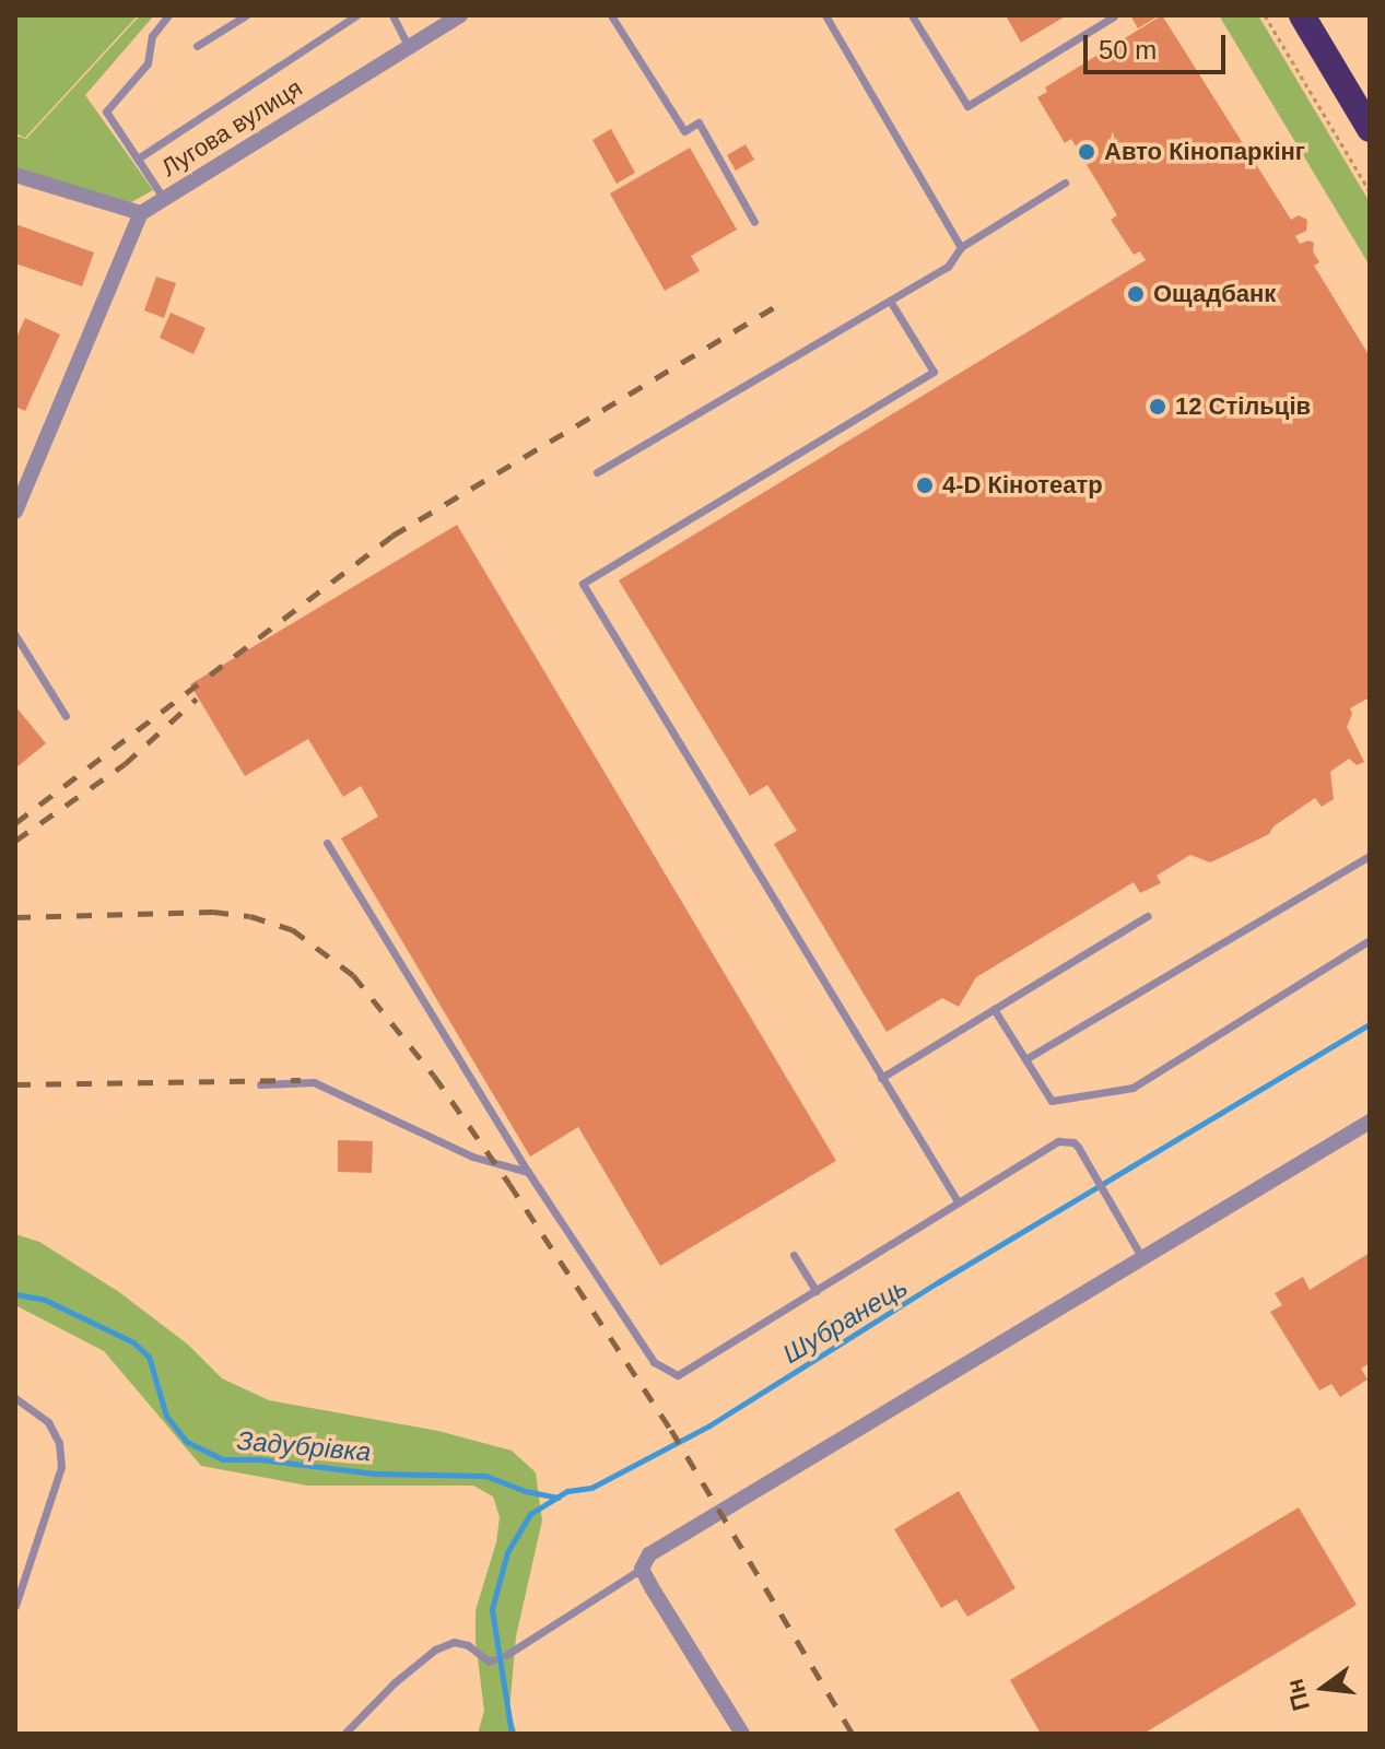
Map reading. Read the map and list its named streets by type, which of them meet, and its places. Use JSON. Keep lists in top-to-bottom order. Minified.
{"streets":{"street":["Лугова вулиця"]},"water":["Шубранець","Задубрівка"],"places":["Авто Кінопаркінг","Ощадбанк","12 Стільців","4-D Кінотеатр"],"scale_bar":"50 m","north":"left"}
